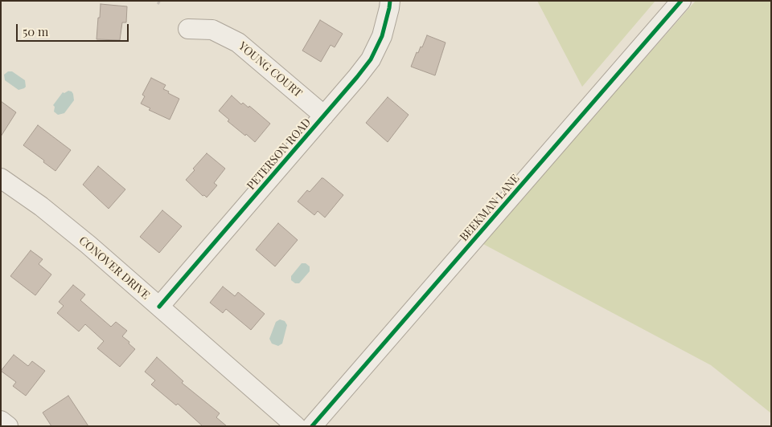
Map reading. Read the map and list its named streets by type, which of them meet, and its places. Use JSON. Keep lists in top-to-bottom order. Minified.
{"streets":{"street":["YOUNG COURT","PETERSON ROAD","BEEKMAN LANE","CONOVER DRIVE"]},"crossings":[["YOUNG COURT","PETERSON ROAD"],["PETERSON ROAD","CONOVER DRIVE"]],"scale_bar":"50 m"}
